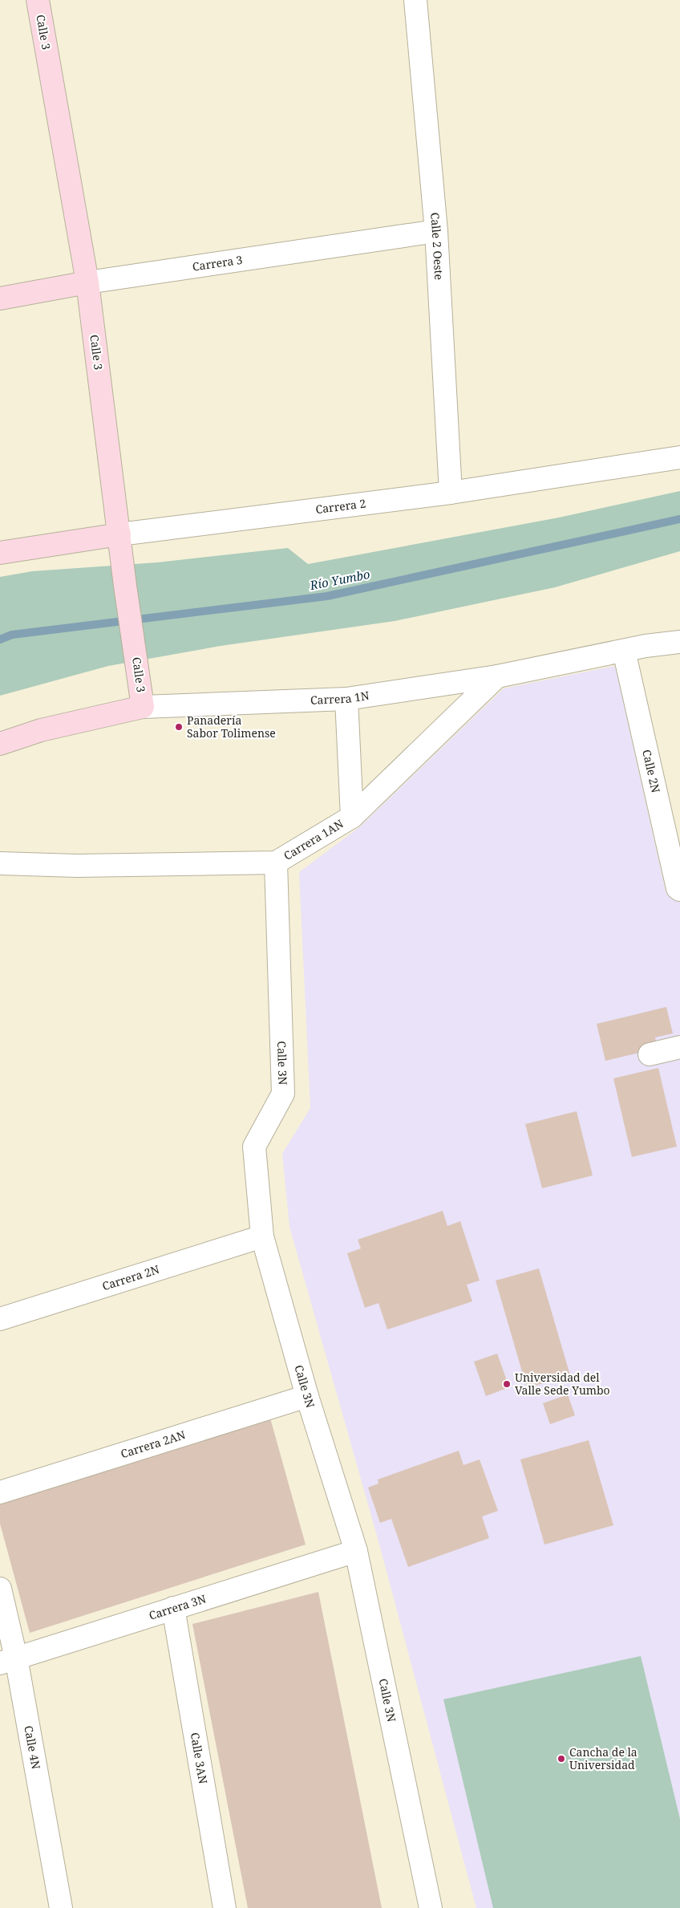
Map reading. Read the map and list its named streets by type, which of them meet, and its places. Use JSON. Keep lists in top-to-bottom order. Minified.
{"streets":{"street":["Calle 3","Calle 2 Oeste","Carrera 3","Carrera 2","Carrera 1N","Calle 2N","Carrera 1AN","Calle 3N","Carrera 2N","Carrera 2AN","Carrera 3N","Calle 4N","Calle 3AN"]},"crossings":[["Calle 3","Carrera 3"],["Calle 3","Carrera 2"],["Calle 3","Carrera 1N"],["Calle 2 Oeste","Carrera 3"],["Calle 2 Oeste","Carrera 2"],["Carrera 1N","Calle 2N"],["Carrera 1N","Carrera 1AN"],["Carrera 1AN","Calle 3N"],["Calle 3N","Carrera 2N"],["Calle 3N","Carrera 2AN"],["Calle 3N","Carrera 3N"],["Carrera 3N","Calle 4N"],["Carrera 3N","Calle 3AN"]],"water":["Río Yumbo"],"places":["Panadería Sabor Tolimense","Universidad del Valle Sede Yumbo","Cancha de la Universidad"]}
